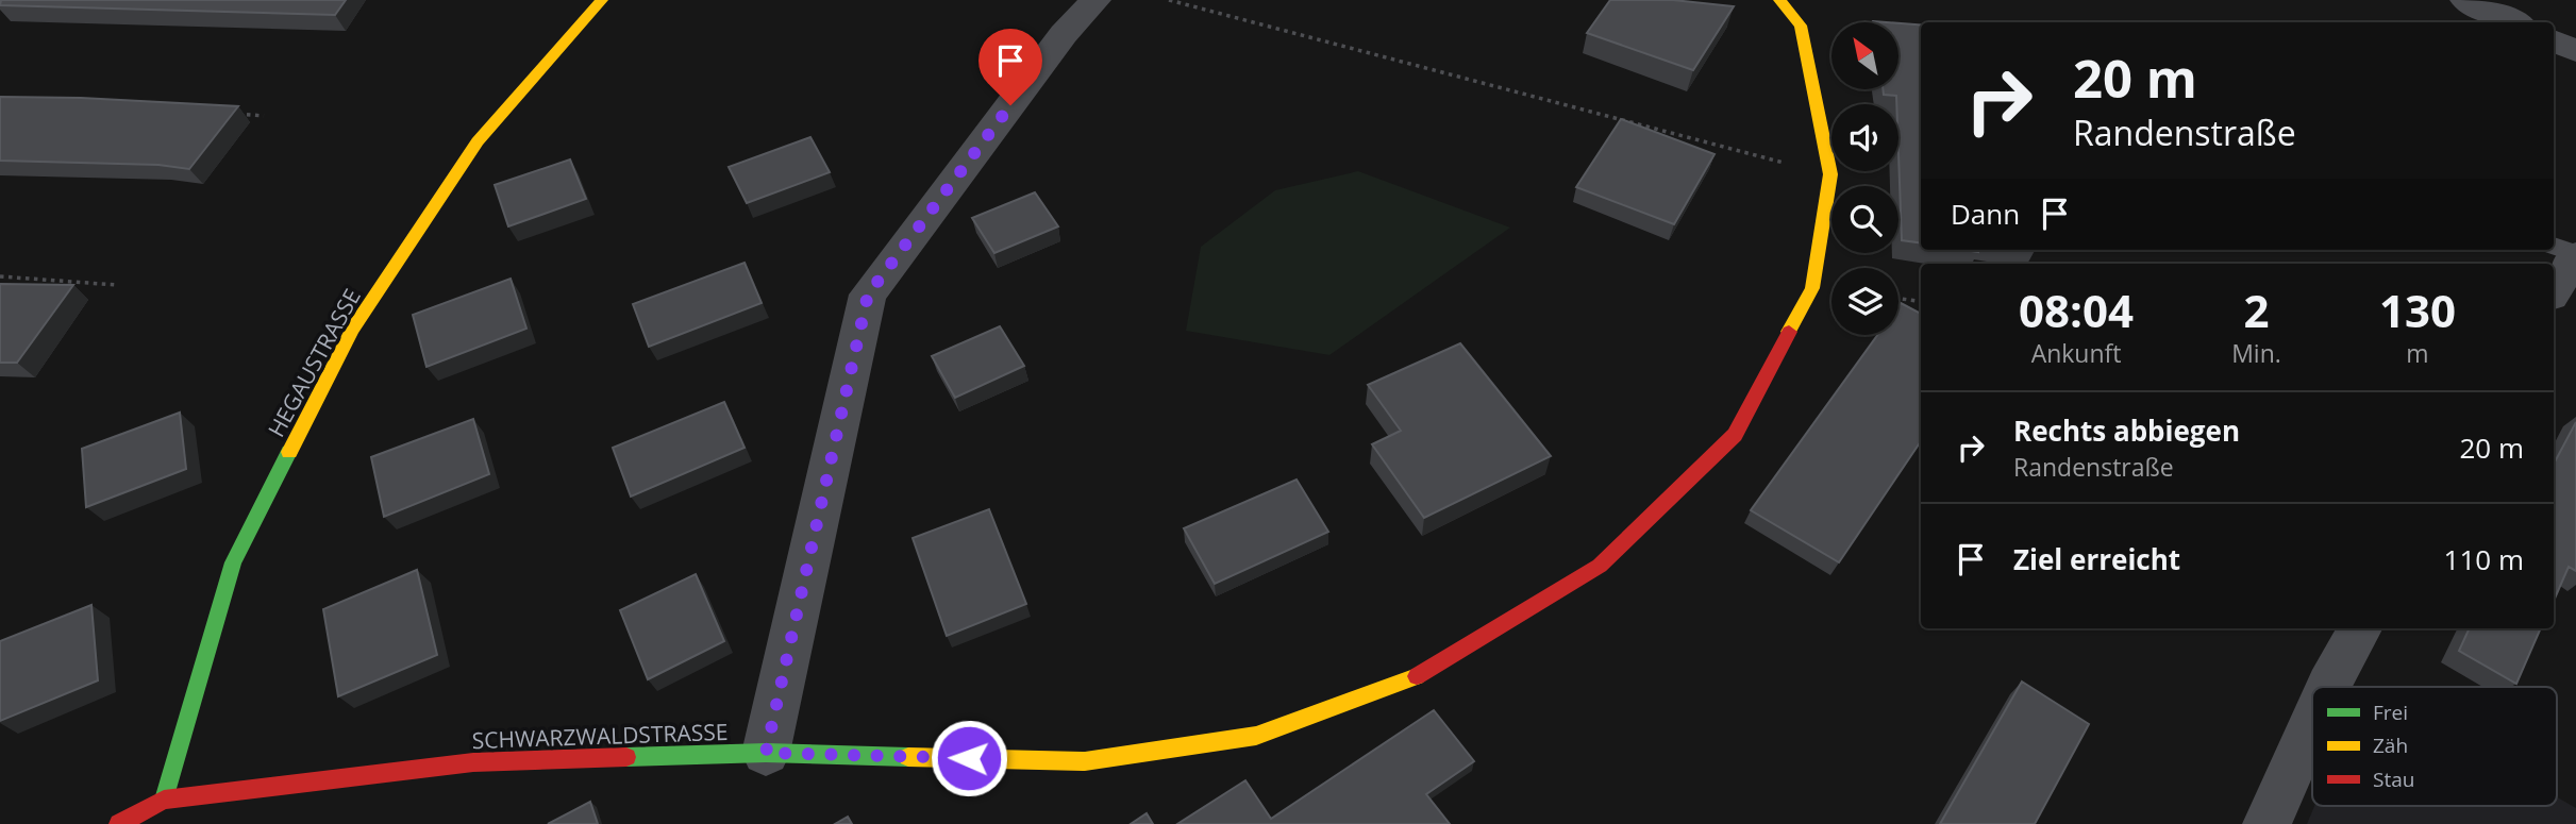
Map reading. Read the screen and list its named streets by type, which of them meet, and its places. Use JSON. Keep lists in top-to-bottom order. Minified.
{"streets":{"street":["HEGAUSTRASSE","SCHWARZWALDSTRASSE"]},"crossings":[["HEGAUSTRASSE","SCHWARZWALDSTRASSE"]],"legend":["Frei","Zäh","Stau"],"north":"top left","page":{"turn":["20 m","Randenstraße"],"then":"Dann","eta":["08:04","Ankunft","2","Min.","130","m"],"list":[{"name":"Rechts abbiegen","note":"Randenstraße","value":"20 m"},{"name":"Ziel erreicht","value":"110 m"}]}}
